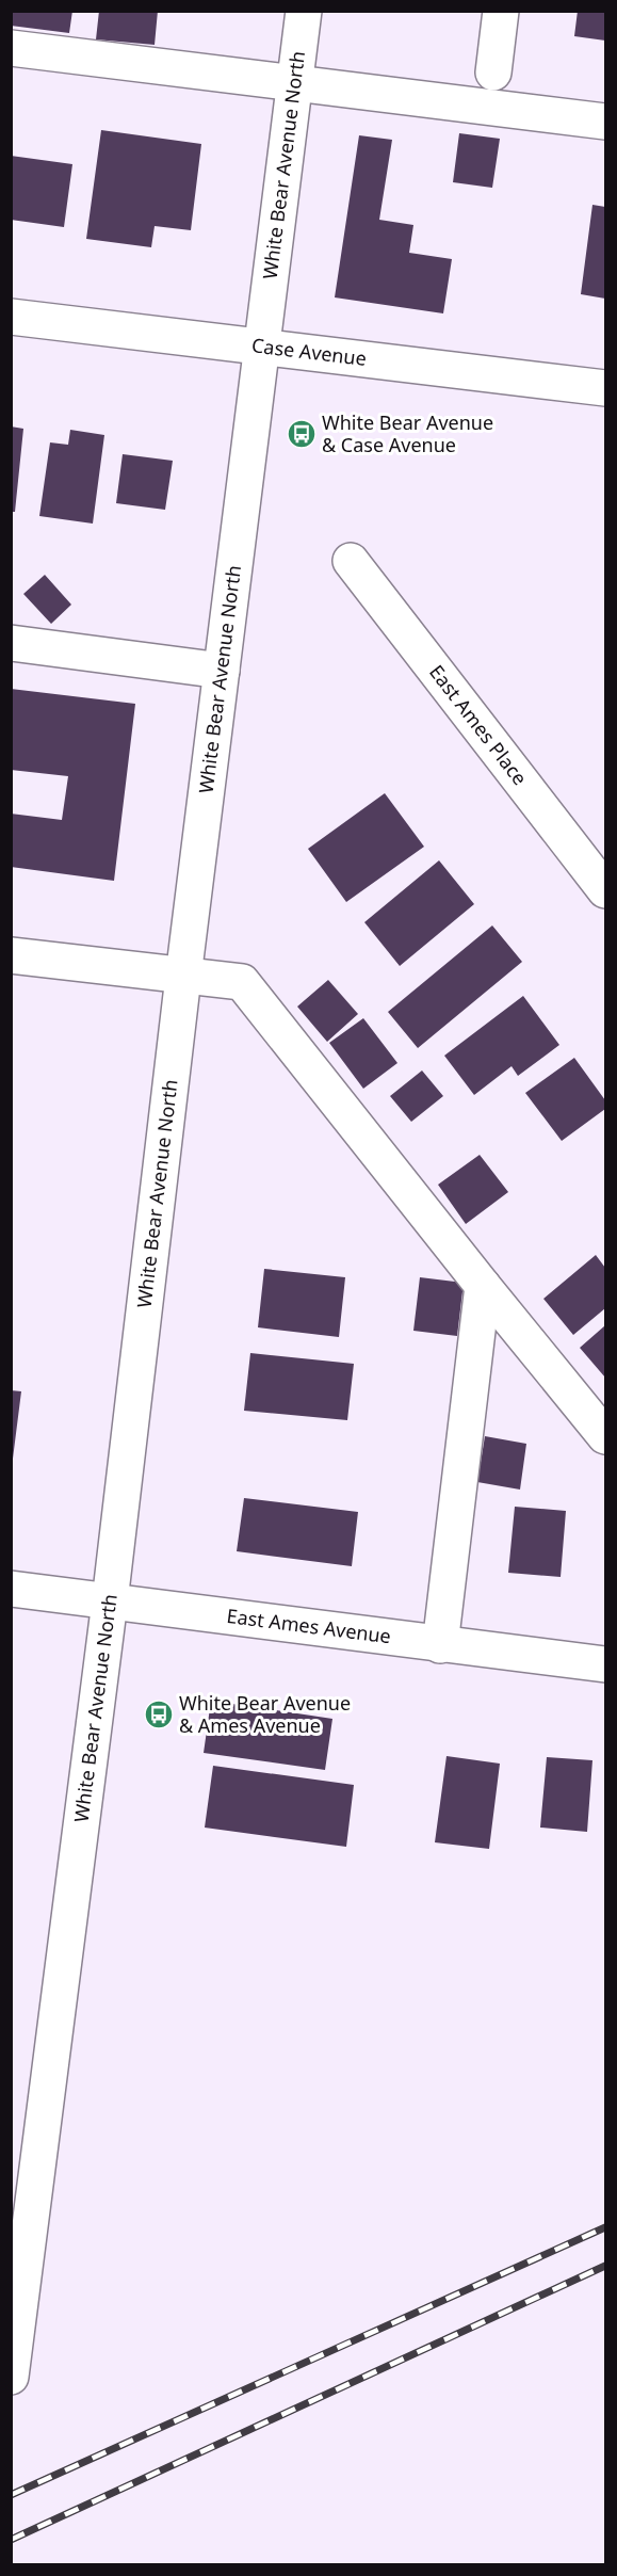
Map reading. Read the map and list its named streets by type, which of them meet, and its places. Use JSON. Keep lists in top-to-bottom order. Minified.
{"streets":{"main road":["White Bear Avenue North","Case Avenue","East Ames Place","East Ames Avenue"]},"crossings":[["White Bear Avenue North","Case Avenue"],["White Bear Avenue North","East Ames Avenue"]],"places":{"bus stop":["White Bear Avenue & Case Avenue","White Bear Avenue & Ames Avenue"]}}
